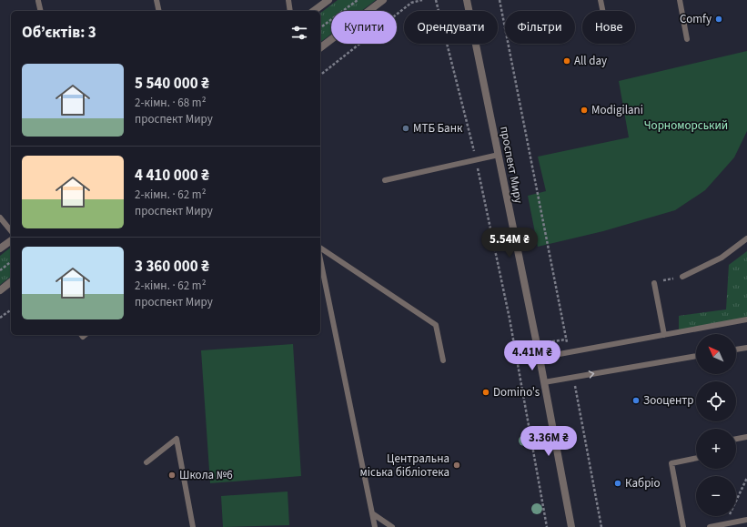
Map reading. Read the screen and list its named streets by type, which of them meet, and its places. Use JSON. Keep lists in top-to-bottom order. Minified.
{"streets":{"street":["проспект Миру"]},"parks":["Чорноморський"],"places":["Comfy","All day","Modigilani","МТБ Банк","Domino's","Зооцентр","Центральна міська бібліотека","Школа №6","Кабріо"],"north":"top left","page":{"chip":["Купити","Орендувати","Фільтри","Нове"],"heading":"Об’єктів: 3","list":[{"name":"5 540 000 ₴","note":"2-кімн. · 68 m² · проспект Миру"},{"name":"4 410 000 ₴","note":"2-кімн. · 62 m² · проспект Миру"},{"name":"3 360 000 ₴","note":"2-кімн. · 62 m² · проспект Миру"}],"price":["5.54M ₴","4.41M ₴","3.36M ₴"],"map_buttons":["+","−"]}}
